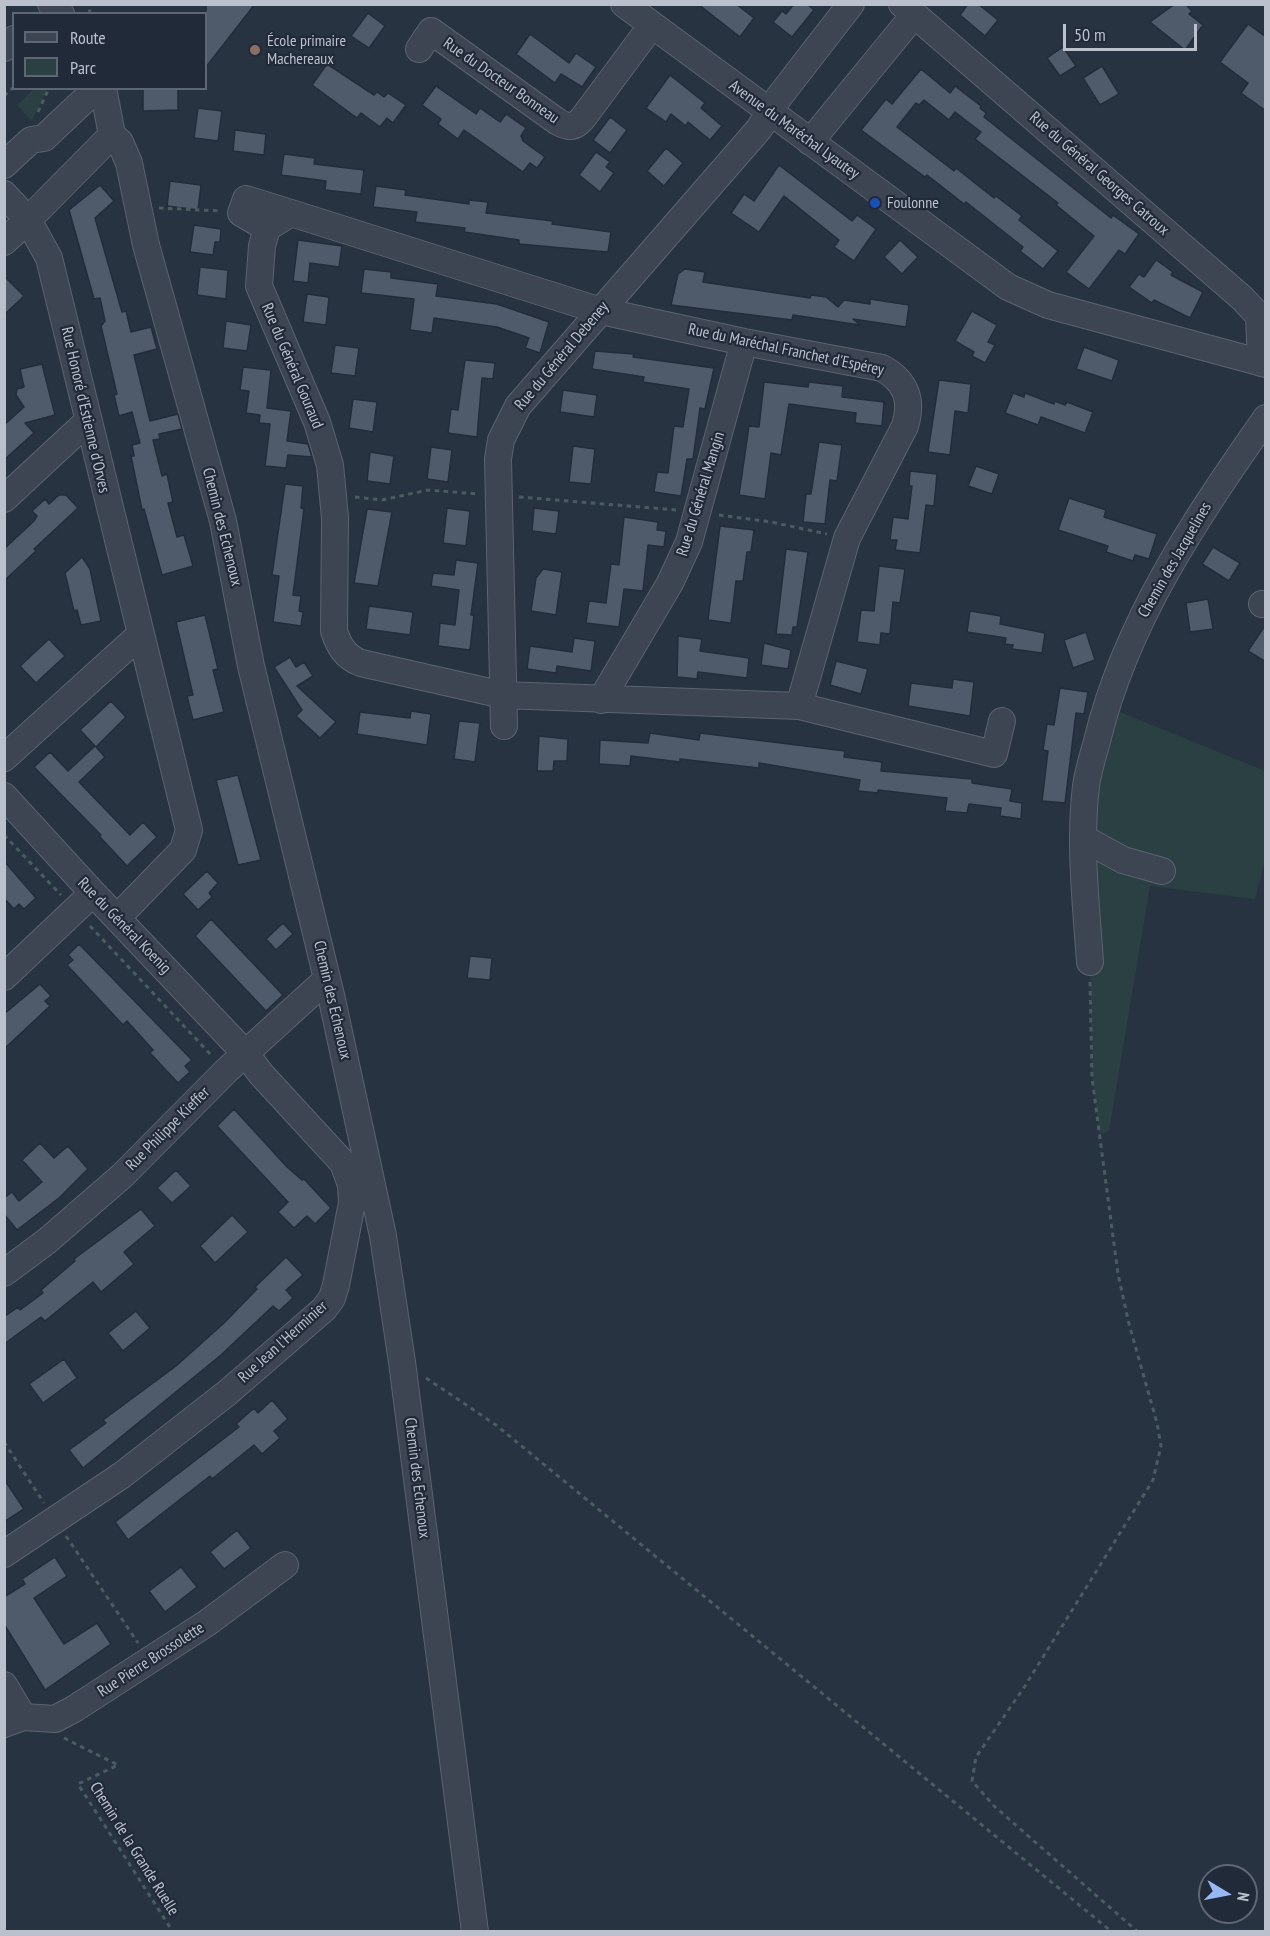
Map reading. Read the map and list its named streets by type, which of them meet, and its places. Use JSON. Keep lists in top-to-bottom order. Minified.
{"streets":{"street":["Rue du Docteur Bonneau","Avenue du Maréchal Lyautey","Rue du Général Georges Catroux","Rue du Maréchal Franchet d'Espérey","Rue du Général Debeney","Rue du Général Gouraud","Rue Honoré d'Estienne d'Orves","Rue du Général Mangin","Chemin des Echenoux","Chemin des Jacquelines","Rue du Général Koenig","Rue Philippe Kieffer","Rue Jean l'Herminier","Rue Pierre Brossolette"],"path":["Chemin de la Grande Ruelle"]},"crossings":[["Rue du Docteur Bonneau","Avenue du Maréchal Lyautey"],["Avenue du Maréchal Lyautey","Rue du Général Georges Catroux"],["Avenue du Maréchal Lyautey","Rue du Général Debeney"],["Rue du Maréchal Franchet d'Espérey","Rue du Général Debeney"],["Rue du Maréchal Franchet d'Espérey","Rue du Général Mangin"],["Rue du Général Debeney","Rue du Général Gouraud"],["Rue Honoré d'Estienne d'Orves","Rue du Général Koenig"],["Chemin des Echenoux","Rue Philippe Kieffer"],["Rue du Général Koenig","Rue Philippe Kieffer"],["Rue du Général Koenig","Rue Jean l'Herminier"],["Rue Philippe Kieffer","Rue Jean l'Herminier"]],"places":["École primaire Machereaux","Foulonne"],"legend":["Route","Parc"],"scale_bar":"50 m","north":"right"}
